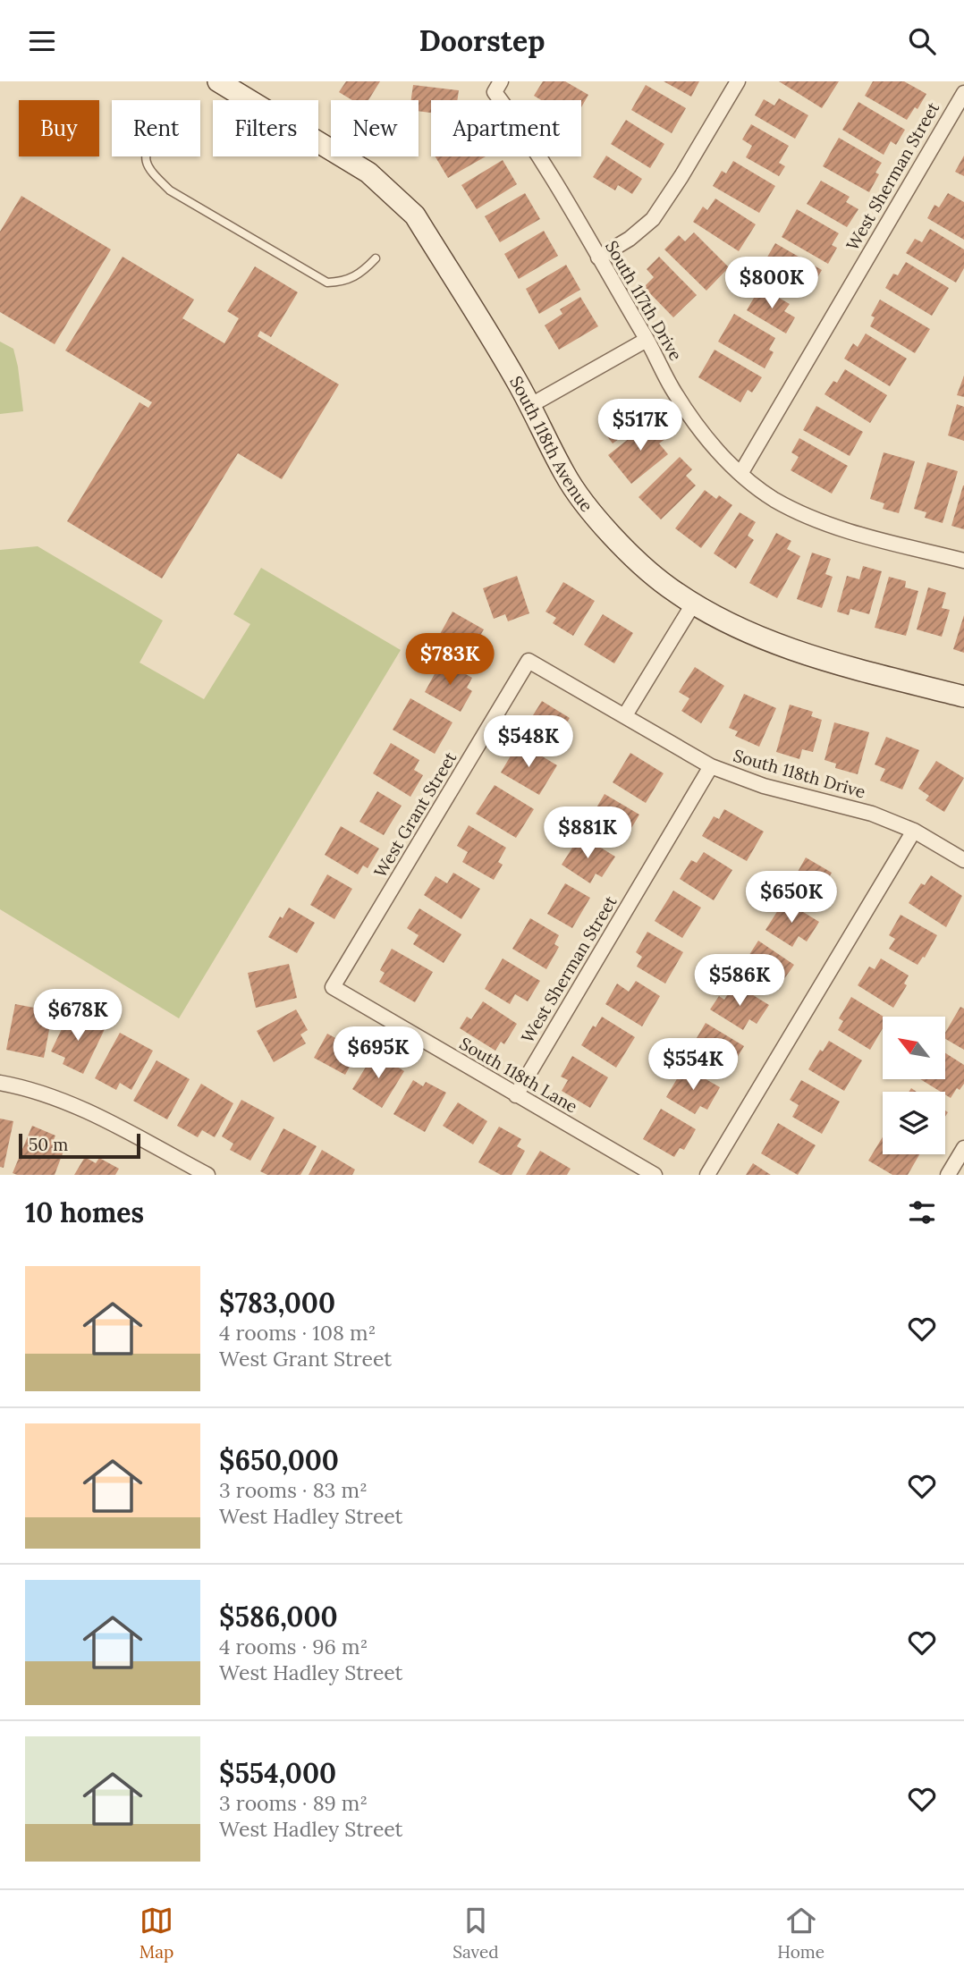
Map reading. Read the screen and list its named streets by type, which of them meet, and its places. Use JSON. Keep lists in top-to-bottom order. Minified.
{"streets":{"street":["West Sherman Street","South 117th Drive","South 118th Avenue","South 118th Drive","West Grant Street","South 118th Lane"]},"crossings":[["West Sherman Street","South 117th Drive"],["West Sherman Street","South 118th Drive"],["West Sherman Street","South 118th Lane"],["South 118th Drive","West Grant Street"],["West Grant Street","South 118th Lane"]],"scale_bar":"50 m","north":"top left","page":{"header":"Doorstep","chip":["Buy","Rent","Filters","New","Apartment"],"price":["$800K","$517K","$783K","$548K","$881K","$650K","$586K","$678K","$695K","$554K"],"scale":"50 m","heading":"10 homes","list":[{"name":"$783,000","note":"4 rooms · 108 m² · West Grant Street"},{"name":"$650,000","note":"3 rooms · 83 m² · West Hadley Street"},{"name":"$586,000","note":"4 rooms · 96 m² · West Hadley Street"},{"name":"$554,000","note":"3 rooms · 89 m² · West Hadley Street"}],"tabs":["Map","Saved","Home"]}}
